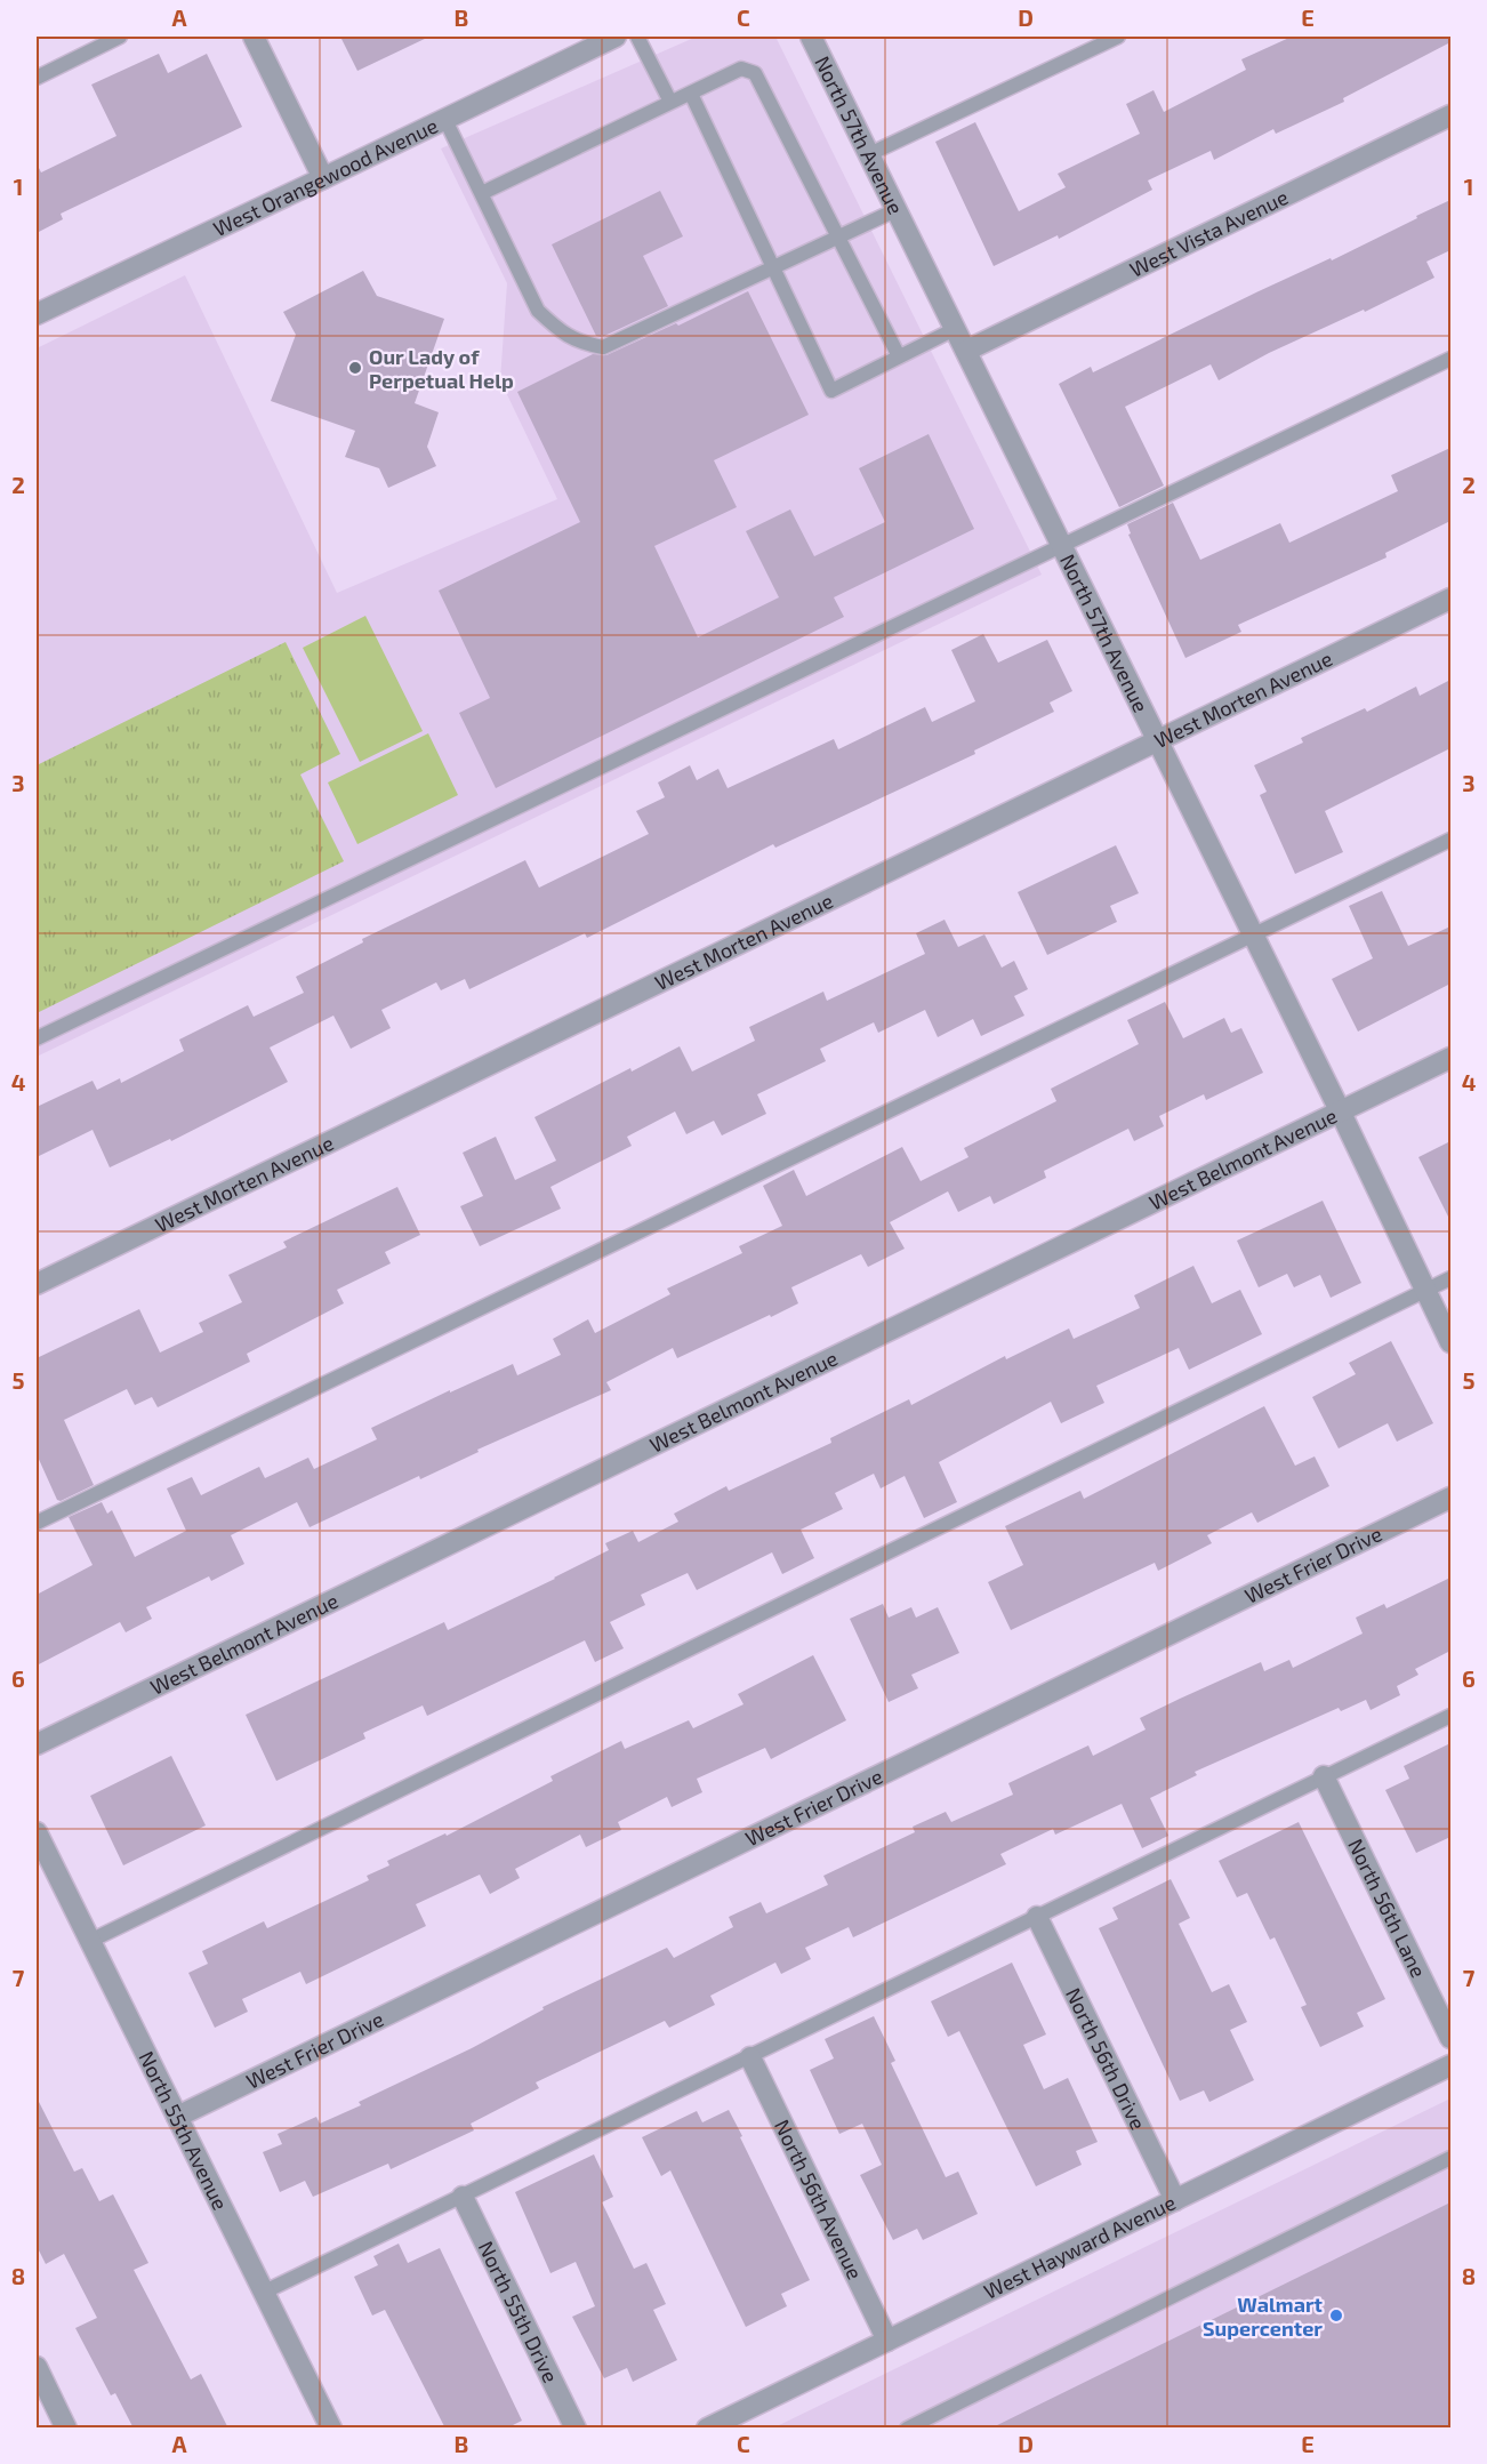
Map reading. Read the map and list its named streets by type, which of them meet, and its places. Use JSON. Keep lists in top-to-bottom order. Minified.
{"streets":{"street":["North 57th Avenue","West Orangewood Avenue","West Vista Avenue","West Morten Avenue","West Belmont Avenue","West Frier Drive","North 56th Lane","North 56th Drive","North 55th Avenue","North 56th Avenue","West Hayward Avenue","North 55th Drive"]},"crossings":[["North 57th Avenue","West Vista Avenue"],["North 57th Avenue","West Morten Avenue"],["North 57th Avenue","West Belmont Avenue"],["West Frier Drive","North 55th Avenue"],["North 56th Drive","West Hayward Avenue"],["North 56th Avenue","West Hayward Avenue"]],"places":["Our Lady of Perpetual Help","Walmart Supercenter"],"grid":{"columns":["A","B","C","D","E"],"rows":["1","2","3","4","5","6","7","8"]}}
